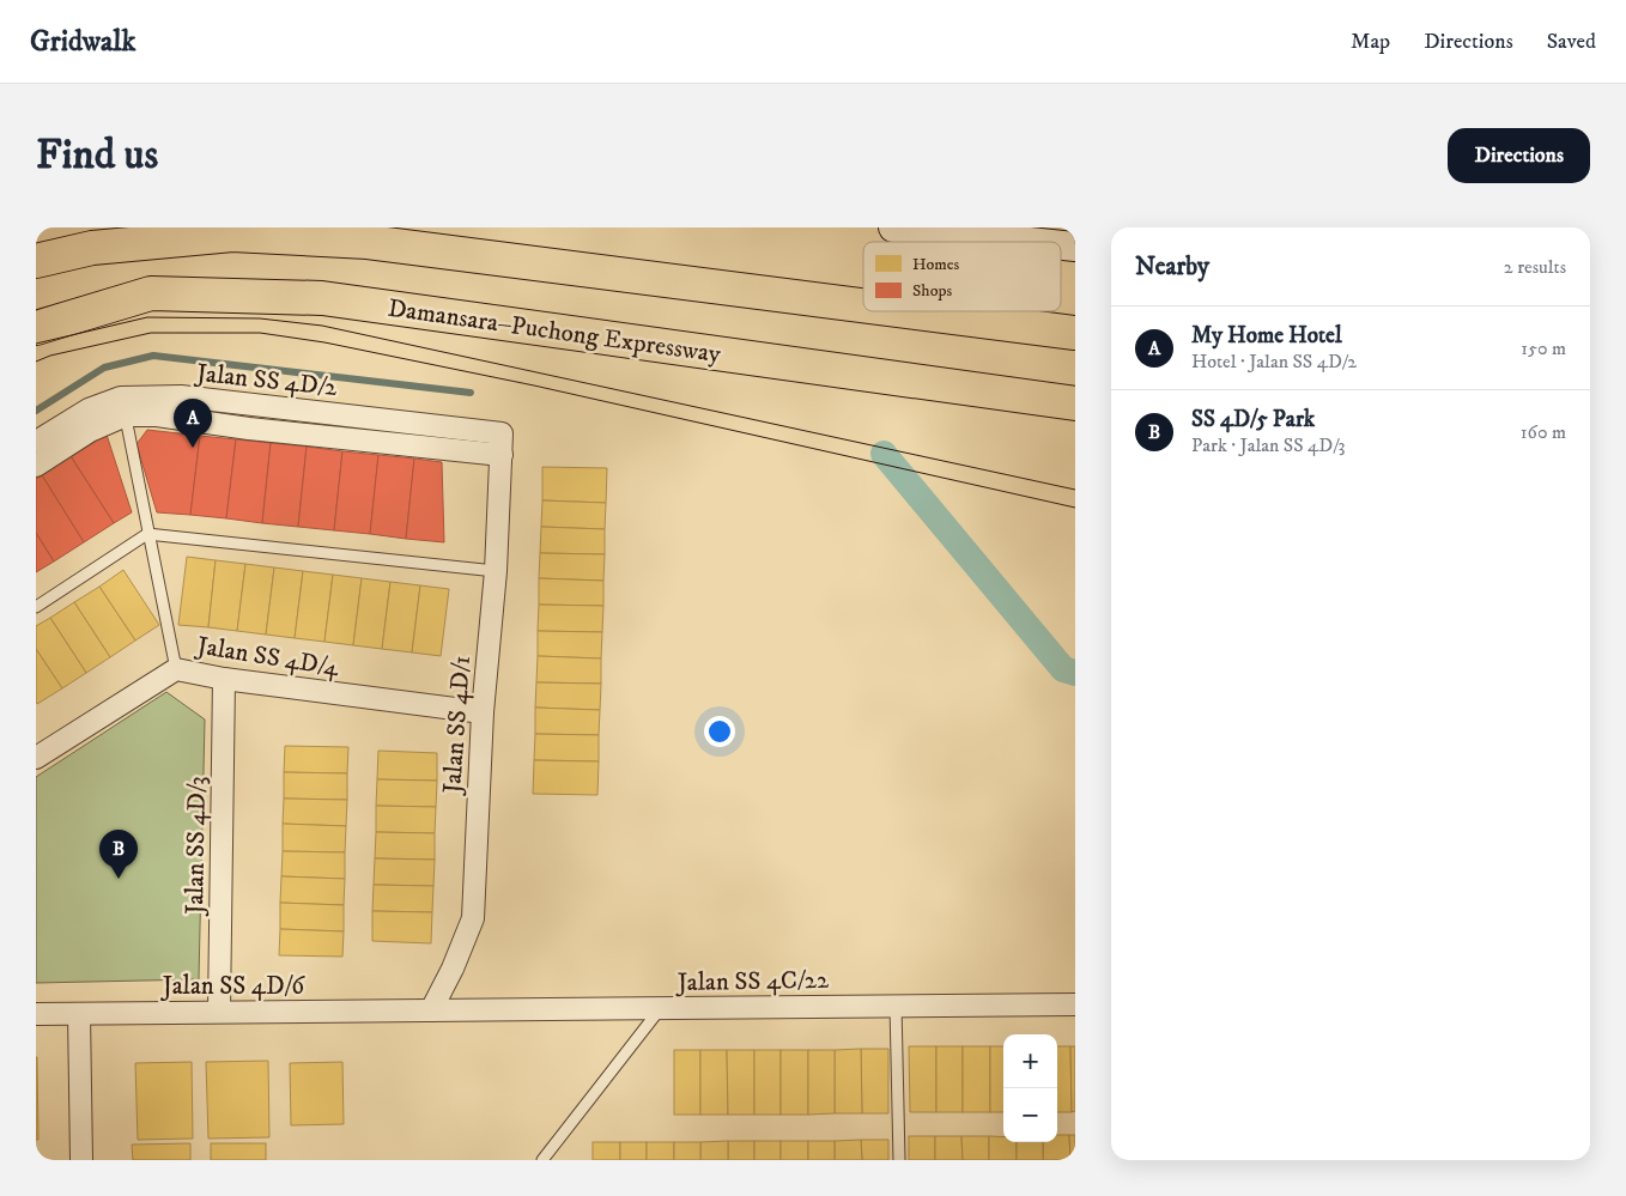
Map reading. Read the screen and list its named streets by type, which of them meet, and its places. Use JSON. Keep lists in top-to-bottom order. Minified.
{"streets":{"highway":["Damansara–Puchong Expressway"],"street":["Jalan SS 4D/2","Jalan SS 4D/4","Jalan SS 4D/1","Jalan SS 4D/3","Jalan SS 4C/22","Jalan SS 4D/6"]},"crossings":[["Jalan SS 4D/2","Jalan SS 4D/1"],["Jalan SS 4D/4","Jalan SS 4D/1"],["Jalan SS 4D/4","Jalan SS 4D/3"],["Jalan SS 4D/1","Jalan SS 4C/22"],["Jalan SS 4D/1","Jalan SS 4D/6"],["Jalan SS 4D/3","Jalan SS 4D/6"],["Jalan SS 4C/22","Jalan SS 4D/6"]],"legend":["Homes","Shops"],"page":{"header":"Gridwalk","nav":["Map","Directions","Saved"],"buttons":"Directions","title":"Find us","heading":["Nearby","2 results"],"list":[{"mark":"A","name":"My Home Hotel","note":"Hotel · Jalan SS 4D/2","value":"150 m"},{"mark":"B","name":"SS 4D/5 Park","note":"Park · Jalan SS 4D/3","value":"160 m"}],"pins":["A","B"],"map_buttons":["+","−"]}}
